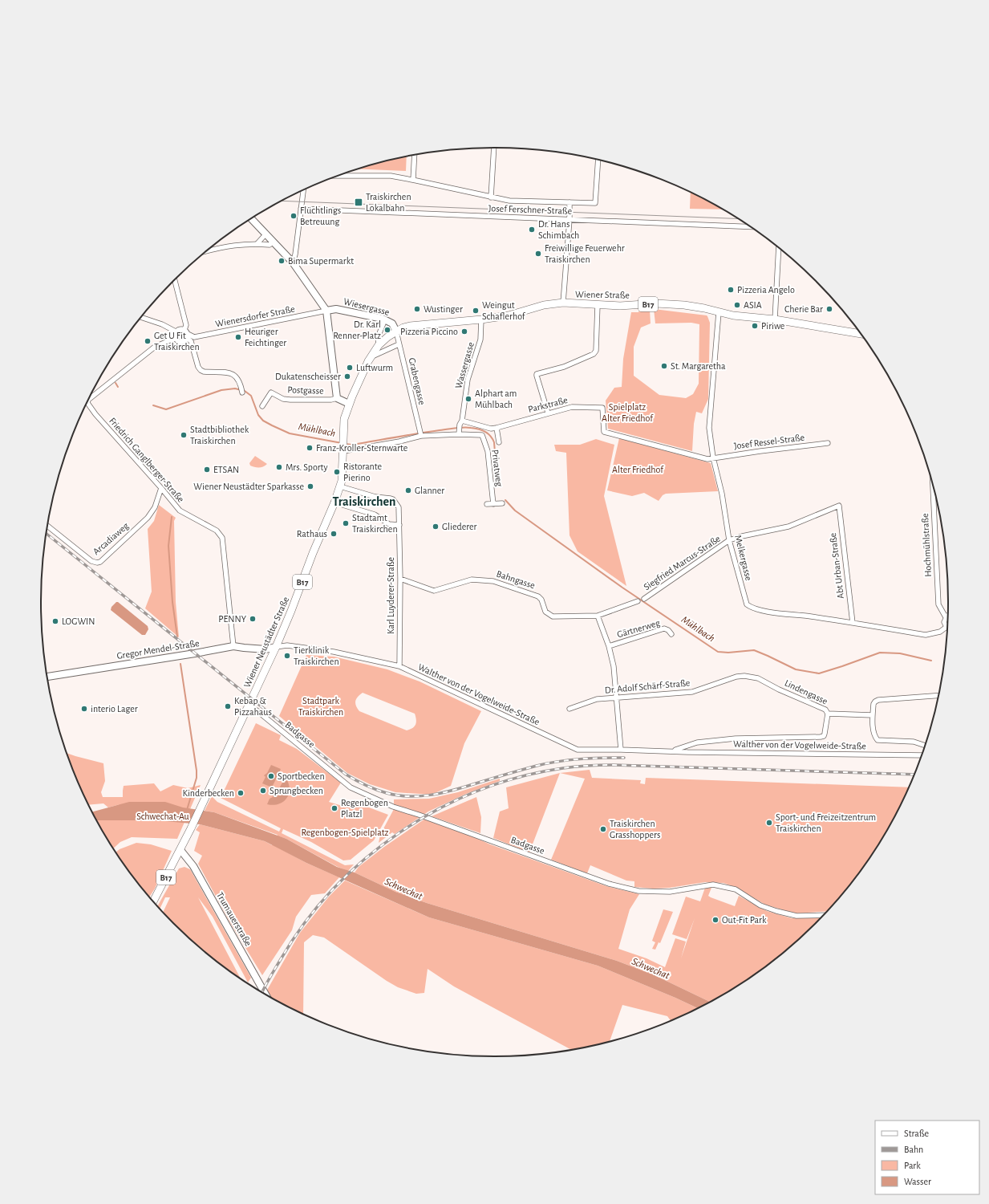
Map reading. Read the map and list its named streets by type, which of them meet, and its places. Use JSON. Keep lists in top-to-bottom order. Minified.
{"streets":{"main road":["Wiener Straße","B17","Wiesergasse","Wiener Neustädter Straße","Gregor Mendel-Straße","Trumauerstraße"],"street":["Josef Ferschner-Straße","Wienersdorfer Straße","Wassergasse","Grabengasse","Postgasse","Parkstraße","Josef Ressel-Straße","Friedrich Ganglberger-Straße","Privatweg","Arcadiaweg","Hochmühlstraße","Melkergasse","Siegfried Marcus-Straße","Abt Urban-Straße","Bahngasse","Karl Luyderer-Straße","Gärtnerweg","Dr. Adolf Schärf-Straße","Lindengasse","Walther von der Vogelweide-Straße","Badgasse"]},"crossings":[["Wiener Straße","Wiesergasse"],["Wiener Straße","Wassergasse"],["Wiener Straße","Grabengasse"],["Wiener Straße","Melkergasse"],["Wiener Straße","Wiener Neustädter Straße"],["B17","Wiener Neustädter Straße"],["B17","Trumauerstraße"],["Wiesergasse","Wienersdorfer Straße"],["Wiesergasse","Grabengasse"],["Wiesergasse","Wiener Neustädter Straße"],["Wienersdorfer Straße","Friedrich Ganglberger-Straße"],["Wassergasse","Privatweg"],["Grabengasse","Wiener Neustädter Straße"],["Parkstraße","Josef Ressel-Straße"],["Parkstraße","Melkergasse"],["Josef Ressel-Straße","Melkergasse"],["Friedrich Ganglberger-Straße","Arcadiaweg"],["Friedrich Ganglberger-Straße","Gregor Mendel-Straße"],["Hochmühlstraße","Melkergasse"],["Melkergasse","Siegfried Marcus-Straße"],["Melkergasse","Abt Urban-Straße"],["Siegfried Marcus-Straße","Abt Urban-Straße"],["Bahngasse","Karl Luyderer-Straße"],["Karl Luyderer-Straße","Wiener Neustädter Straße"],["Karl Luyderer-Straße","Walther von der Vogelweide-Straße"],["Wiener Neustädter Straße","Gregor Mendel-Straße"],["Wiener Neustädter Straße","Walther von der Vogelweide-Straße"],["Wiener Neustädter Straße","Badgasse"],["Wiener Neustädter Straße","Trumauerstraße"],["Gregor Mendel-Straße","Walther von der Vogelweide-Straße"],["Dr. Adolf Schärf-Straße","Lindengasse"],["Lindengasse","Walther von der Vogelweide-Straße"]],"districts":["Traiskirchen"],"water":["Mühlbach","Schwechat"],"parks":["Spielplatz Alter Friedhof","Alter Friedhof","Stadtpark Traiskirchen","Schwechat-Au","Regenbogen-Spielplatz"],"places":{"transit":["Traiskirchen Lokalbahn"],"other":["Flüchtlings Betreuung","Dr. Hans Schimbach","Freiwillige Feuerwehr Traiskirchen","Bima Supermarkt","Pizzeria Angelo","ASIA","Wustinger","Cherie Bar","Weingut Schaflerhof","Piriwe","Dr. Karl Renner-Platz","Pizzeria Piccino","Heuriger Feichtinger","Get U Fit Traiskirchen","St. Margaretha","Luftwurm","Dukatenscheisser","Alphart am Mühlbach","Stadtbibliothek Traiskirchen","Franz-Kroller-Sternwarte","Mrs. Sporty","ETSAN","Ristorante Pierino","Wiener Neustädter Sparkasse","Glanner","Stadtamt Traiskirchen","Gliederer","Rathaus","PENNY","LOGWIN","Tierklinik Traiskirchen","Kebap & Pizzahaus","interio Lager","Sportbecken","Sprungbecken","Kinderbecken","Regenbogen Platzl","Sport- und Freizeitzentrum Traiskirchen","Traiskirchen Grasshoppers","Out-Fit Park"]},"legend":["Straße","Bahn","Park","Wasser"]}
